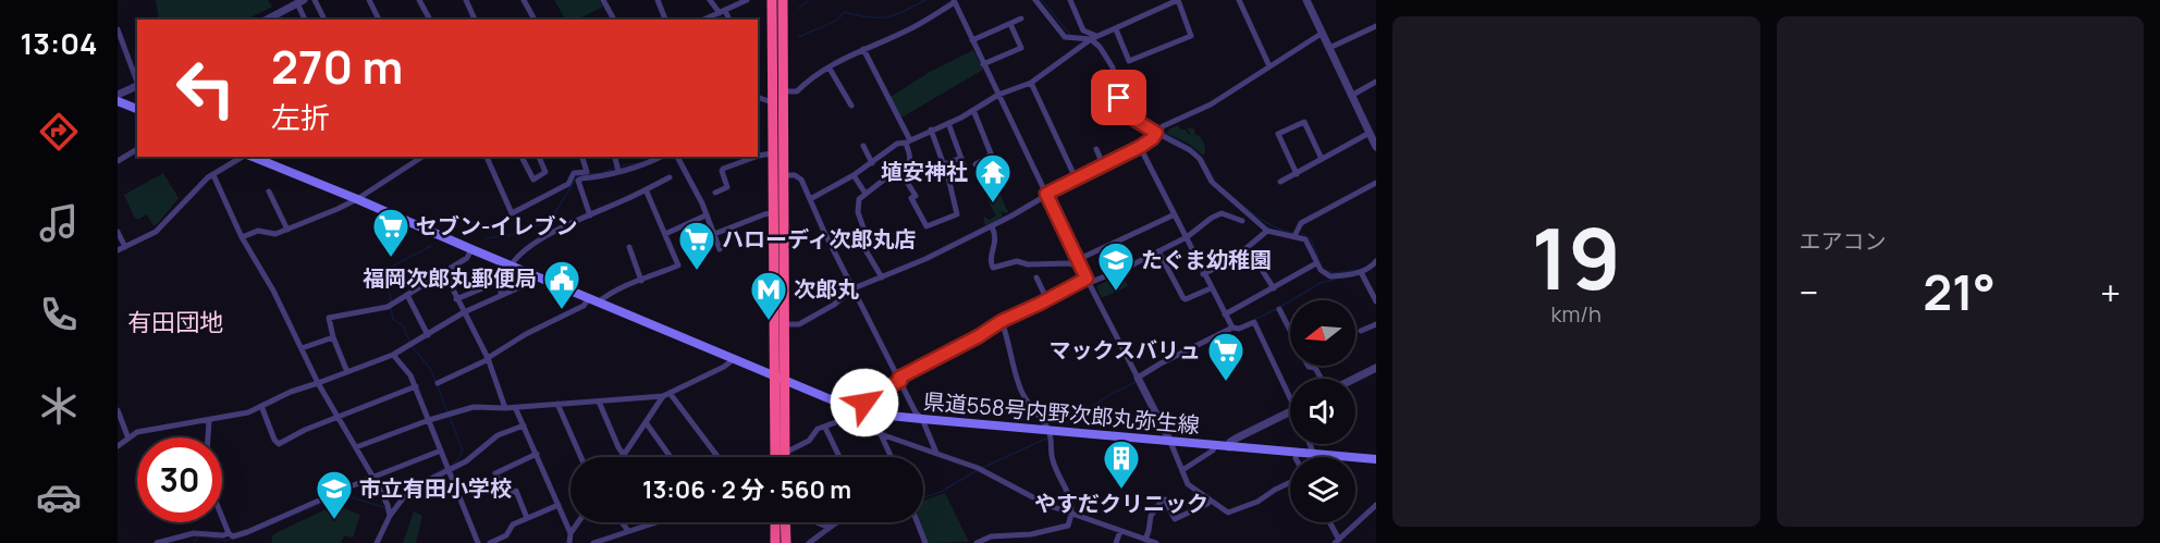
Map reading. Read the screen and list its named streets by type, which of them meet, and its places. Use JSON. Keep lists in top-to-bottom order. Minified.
{"streets":{"main road":["県道558号内野次郎丸弥生線"]},"districts":["有田団地"],"places":{"temple":["埴安神社"],"supermarket":["セブン-イレブン","ハローディ次郎丸店","マックスバリュ"],"school or university":["たぐま幼稚園","市立有田小学校"],"public building":["福岡次郎丸郵便局"],"metro station":["次郎丸"],"building":["やすだクリニック"]},"north":"left","page":{"tabs":"13:04","tile":[["19","km/h"],"エアコン"],"turn":["270 m","左折"],"heat":["−","21°","+"],"limit":"30","trip":"13:06 · 2 分 · 560 m"}}
